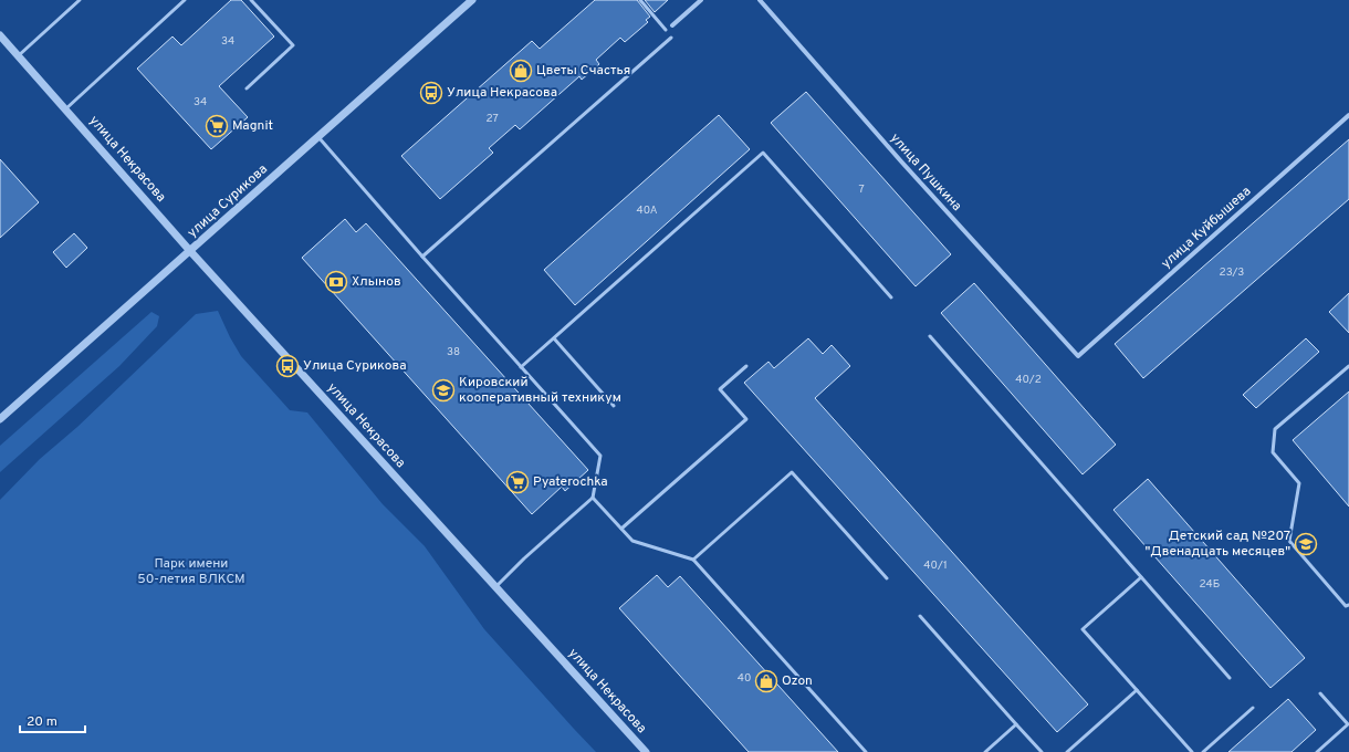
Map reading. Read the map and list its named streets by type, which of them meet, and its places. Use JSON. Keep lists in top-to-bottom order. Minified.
{"streets":{"street":["улица Некрасова","улица Пушкина","улица Сурикова","улица Куйбышева"]},"crossings":[["улица Некрасова","улица Сурикова"],["улица Пушкина","улица Куйбышева"]],"parks":["Парк имени 50-летия ВЛКСМ"],"places":{"shop":["Цветы Счастья","Ozon"],"bus stop":["Улица Некрасова","Улица Сурикова"],"supermarket":["Magnit","Pyaterochka"],"bank":["Хлынов"],"school or university":["Кировский кооперативный техникум","Детский сад №207 \"Двенадцать месяцев\""]},"house_numbers":["34","34","27","7","40А","23/3","38","40/2","40/1","24Б","40"],"scale_bar":"20 m"}
